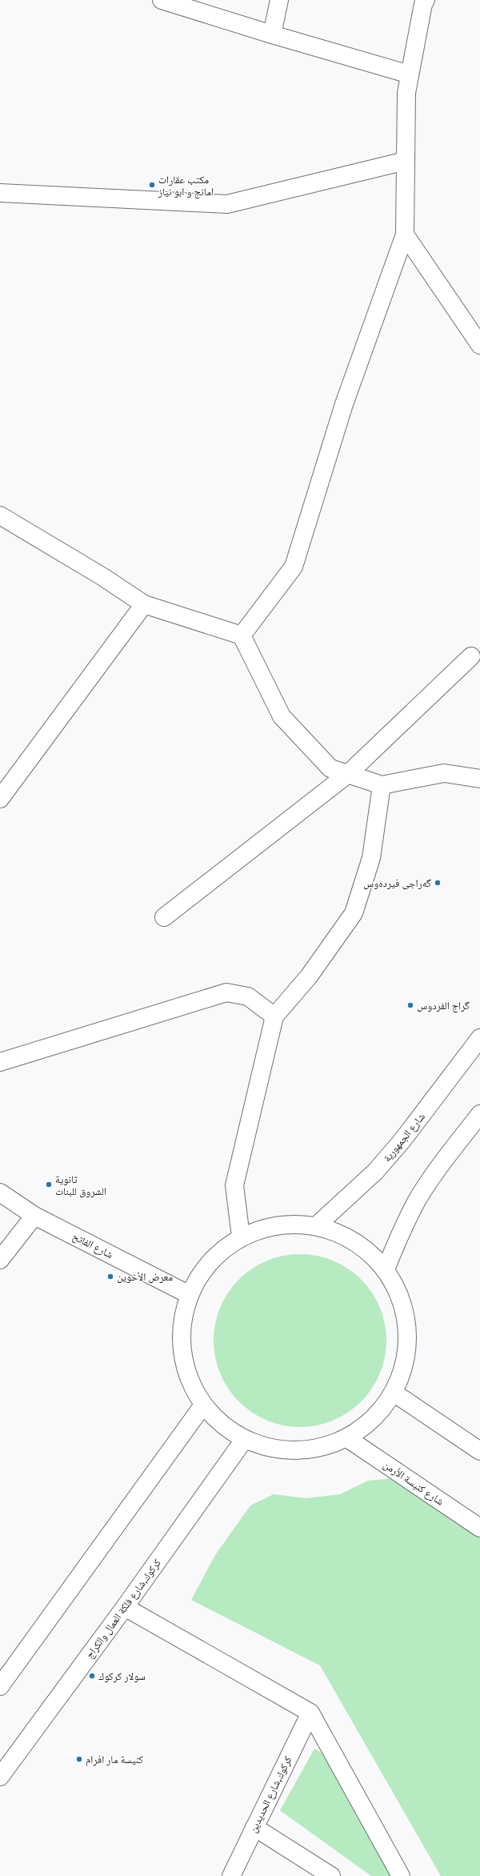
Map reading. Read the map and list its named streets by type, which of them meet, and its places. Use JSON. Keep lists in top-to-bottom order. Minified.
{"streets":{"street":["شارع الجمهورية","شارع الفاتح","شارع كنيسة الأرمن","كركوك,شارع فلكة العمال والكراج","كركوك,شارع الحديدين"]},"places":["مكتب عقارات امانج و ابو نياز","گەراجی فیردەوس","گراج الفردوس","ثانوية الشروق للبنات","معرض الأخوين","سولار كركوك","كنيسة مار افرام"]}
